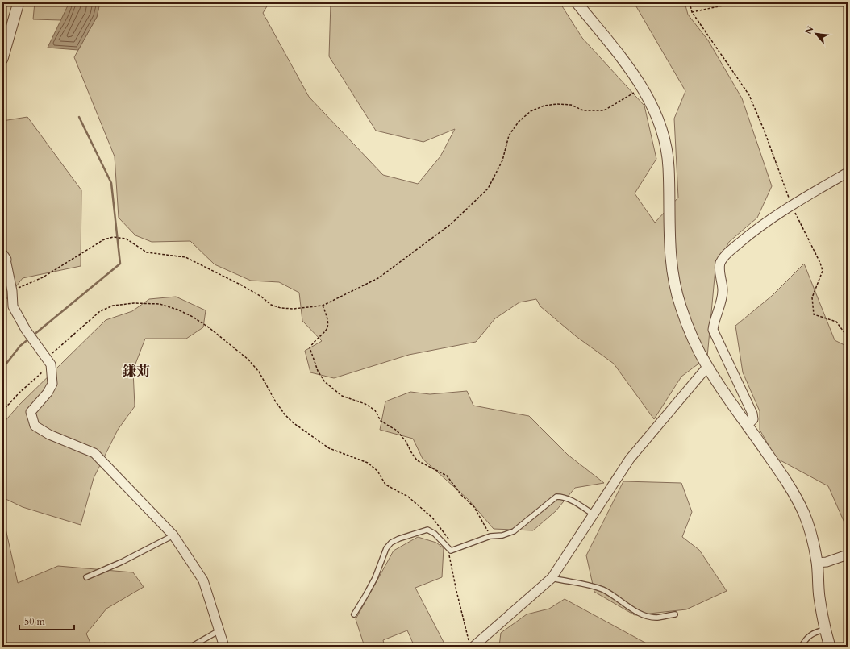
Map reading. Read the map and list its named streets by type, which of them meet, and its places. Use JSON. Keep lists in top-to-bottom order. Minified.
{"districts":["鎌苅"],"scale_bar":"50 m","north":"top left"}
